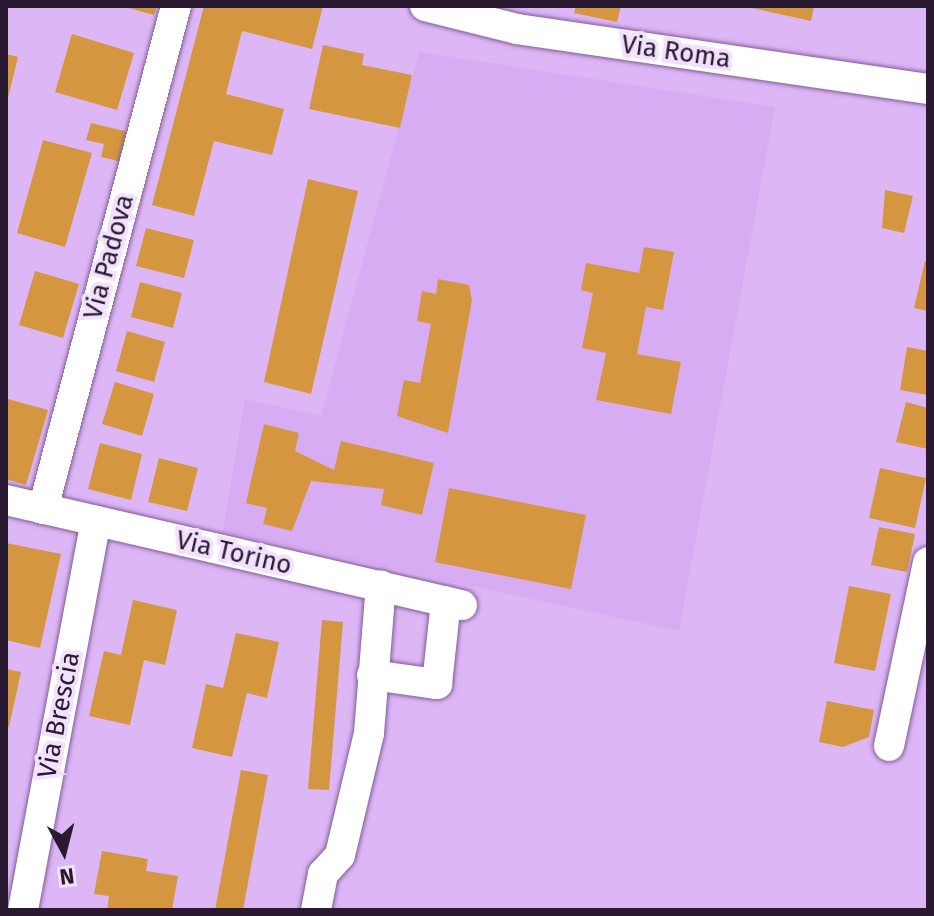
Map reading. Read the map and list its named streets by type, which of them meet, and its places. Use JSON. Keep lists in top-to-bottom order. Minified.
{"streets":{"street":["Via Roma","Via Padova","Via Torino","Via Brescia"]},"crossings":[["Via Padova","Via Torino"],["Via Torino","Via Brescia"]],"north":"bottom"}
